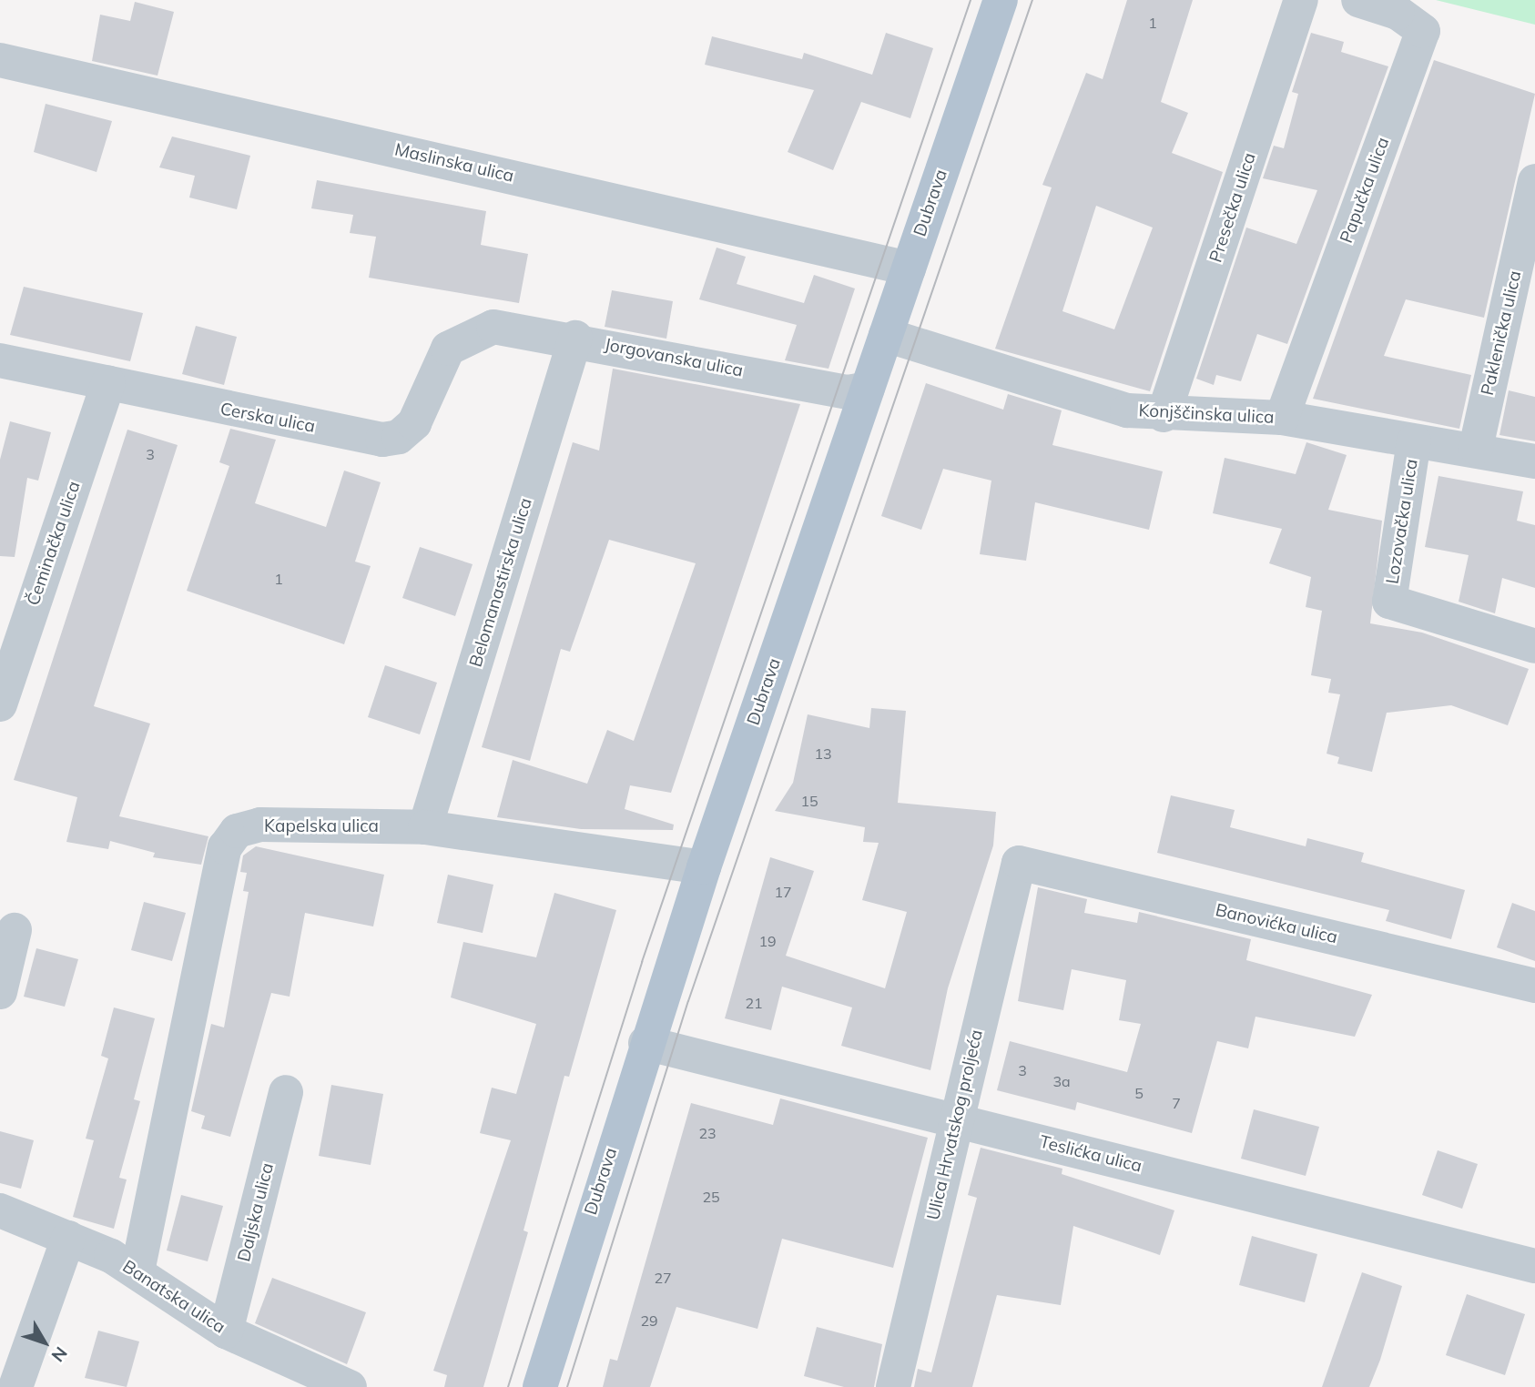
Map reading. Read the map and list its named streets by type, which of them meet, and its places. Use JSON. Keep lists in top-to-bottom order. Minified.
{"streets":{"main road":["Dubrava"],"street":["Maslinska ulica","Papučka ulica","Presečka ulica","Paklenička ulica","Jorgovanska ulica","Konjščinska ulica","Cerska ulica","Lozovačka ulica","Čeminačka ulica","Belomanastirska ulica","Kapelska ulica","Banovićka ulica","Ulica Hrvatskog proljeća","Teslićka ulica","Daljska ulica","Banatska ulica"]},"crossings":[["Maslinska ulica","Dubrava"],["Papučka ulica","Konjščinska ulica"],["Dubrava","Jorgovanska ulica"],["Dubrava","Konjščinska ulica"],["Dubrava","Kapelska ulica"],["Dubrava","Teslićka ulica"],["Presečka ulica","Konjščinska ulica"],["Paklenička ulica","Konjščinska ulica"],["Jorgovanska ulica","Cerska ulica"],["Jorgovanska ulica","Belomanastirska ulica"],["Konjščinska ulica","Lozovačka ulica"],["Cerska ulica","Čeminačka ulica"],["Belomanastirska ulica","Kapelska ulica"],["Kapelska ulica","Banatska ulica"],["Banovićka ulica","Ulica Hrvatskog proljeća"],["Ulica Hrvatskog proljeća","Teslićka ulica"],["Daljska ulica","Banatska ulica"]],"house_numbers":["1","3","1","13","15","17","19","21","3","3a","5","7","23","25","27","29"],"north":"bottom right"}
